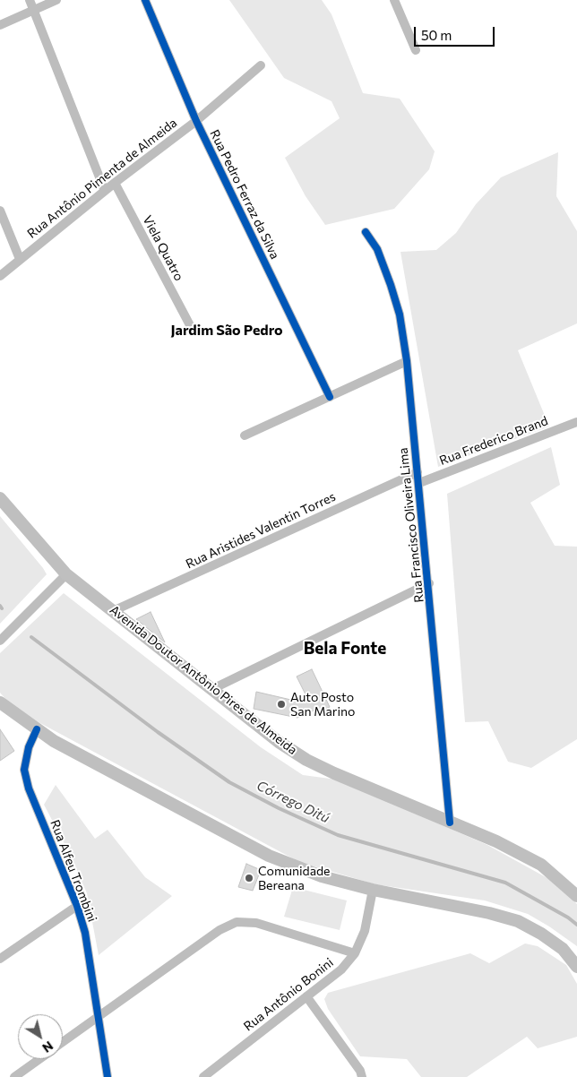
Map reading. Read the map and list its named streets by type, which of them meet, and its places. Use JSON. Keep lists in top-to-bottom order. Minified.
{"streets":{"main road":["Avenida Doutor Antônio Pires de Almeida"],"street":["Rua Antônio Pimenta de Almeida","Rua Pedro Ferraz da Silva","Viela Quatro","Rua Frederico Brand","Rua Francisco Oliveira Lima","Rua Aristides Valentin Torres","Rua Alfeu Trombini","Rua Antônio Bonini"]},"crossings":[["Rua Antônio Pimenta de Almeida","Rua Pedro Ferraz da Silva"],["Rua Antônio Pimenta de Almeida","Viela Quatro"],["Rua Frederico Brand","Rua Francisco Oliveira Lima"],["Rua Francisco Oliveira Lima","Rua Aristides Valentin Torres"],["Rua Francisco Oliveira Lima","Avenida Doutor Antônio Pires de Almeida"],["Rua Aristides Valentin Torres","Avenida Doutor Antônio Pires de Almeida"]],"districts":["Jardim São Pedro","Bela Fonte"],"water":["Córrego Ditú"],"places":["Auto Posto San Marino","Comunidade Bereana"],"scale_bar":"50 m","north":"bottom right"}
